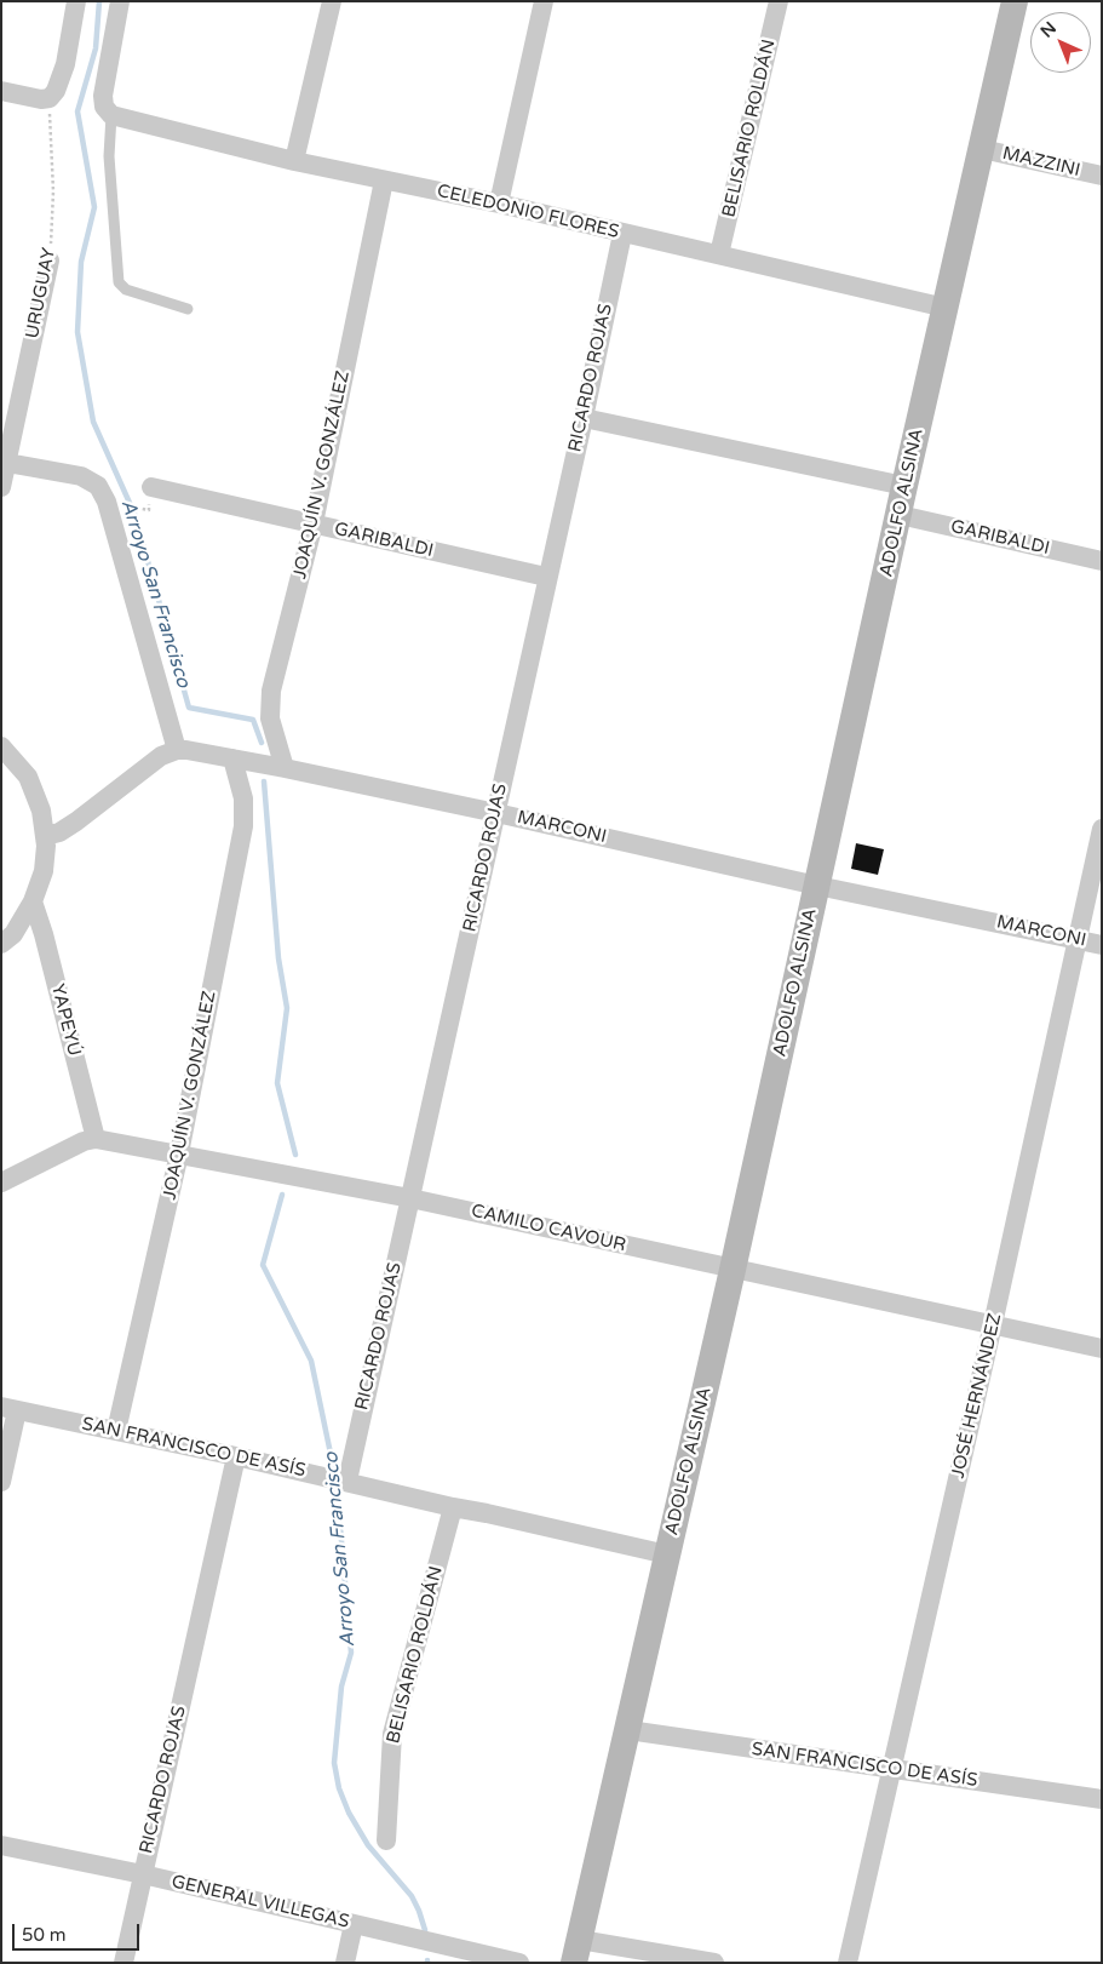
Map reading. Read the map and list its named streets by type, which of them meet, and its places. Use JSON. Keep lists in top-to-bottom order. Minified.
{"streets":{"street":["BELISARIO ROLDÁN","MAZZINI","CELEDONIO FLORES","URUGUAY","RICARDO ROJAS","JOAQUÍN V. GONZÁLEZ","ADOLFO ALSINA","GARIBALDI","MARCONI","YAPEYÚ","CAMILO CAVOUR","JOSÉ HERNÁNDEZ","SAN FRANCISCO DE ASÍS","GENERAL VILLEGAS"]},"crossings":[["BELISARIO ROLDÁN","CELEDONIO FLORES"],["BELISARIO ROLDÁN","SAN FRANCISCO DE ASÍS"],["MAZZINI","ADOLFO ALSINA"],["CELEDONIO FLORES","RICARDO ROJAS"],["CELEDONIO FLORES","JOAQUÍN V. GONZÁLEZ"],["CELEDONIO FLORES","ADOLFO ALSINA"],["RICARDO ROJAS","GARIBALDI"],["RICARDO ROJAS","MARCONI"],["RICARDO ROJAS","CAMILO CAVOUR"],["RICARDO ROJAS","SAN FRANCISCO DE ASÍS"],["RICARDO ROJAS","GENERAL VILLEGAS"],["JOAQUÍN V. GONZÁLEZ","GARIBALDI"],["JOAQUÍN V. GONZÁLEZ","MARCONI"],["JOAQUÍN V. GONZÁLEZ","CAMILO CAVOUR"],["JOAQUÍN V. GONZÁLEZ","SAN FRANCISCO DE ASÍS"],["ADOLFO ALSINA","GARIBALDI"],["ADOLFO ALSINA","MARCONI"],["ADOLFO ALSINA","CAMILO CAVOUR"],["ADOLFO ALSINA","SAN FRANCISCO DE ASÍS"],["MARCONI","JOSÉ HERNÁNDEZ"],["YAPEYÚ","CAMILO CAVOUR"],["CAMILO CAVOUR","JOSÉ HERNÁNDEZ"],["JOSÉ HERNÁNDEZ","SAN FRANCISCO DE ASÍS"]],"water":["Arroyo San Francisco"],"scale_bar":"50 m","north":"top left"}
